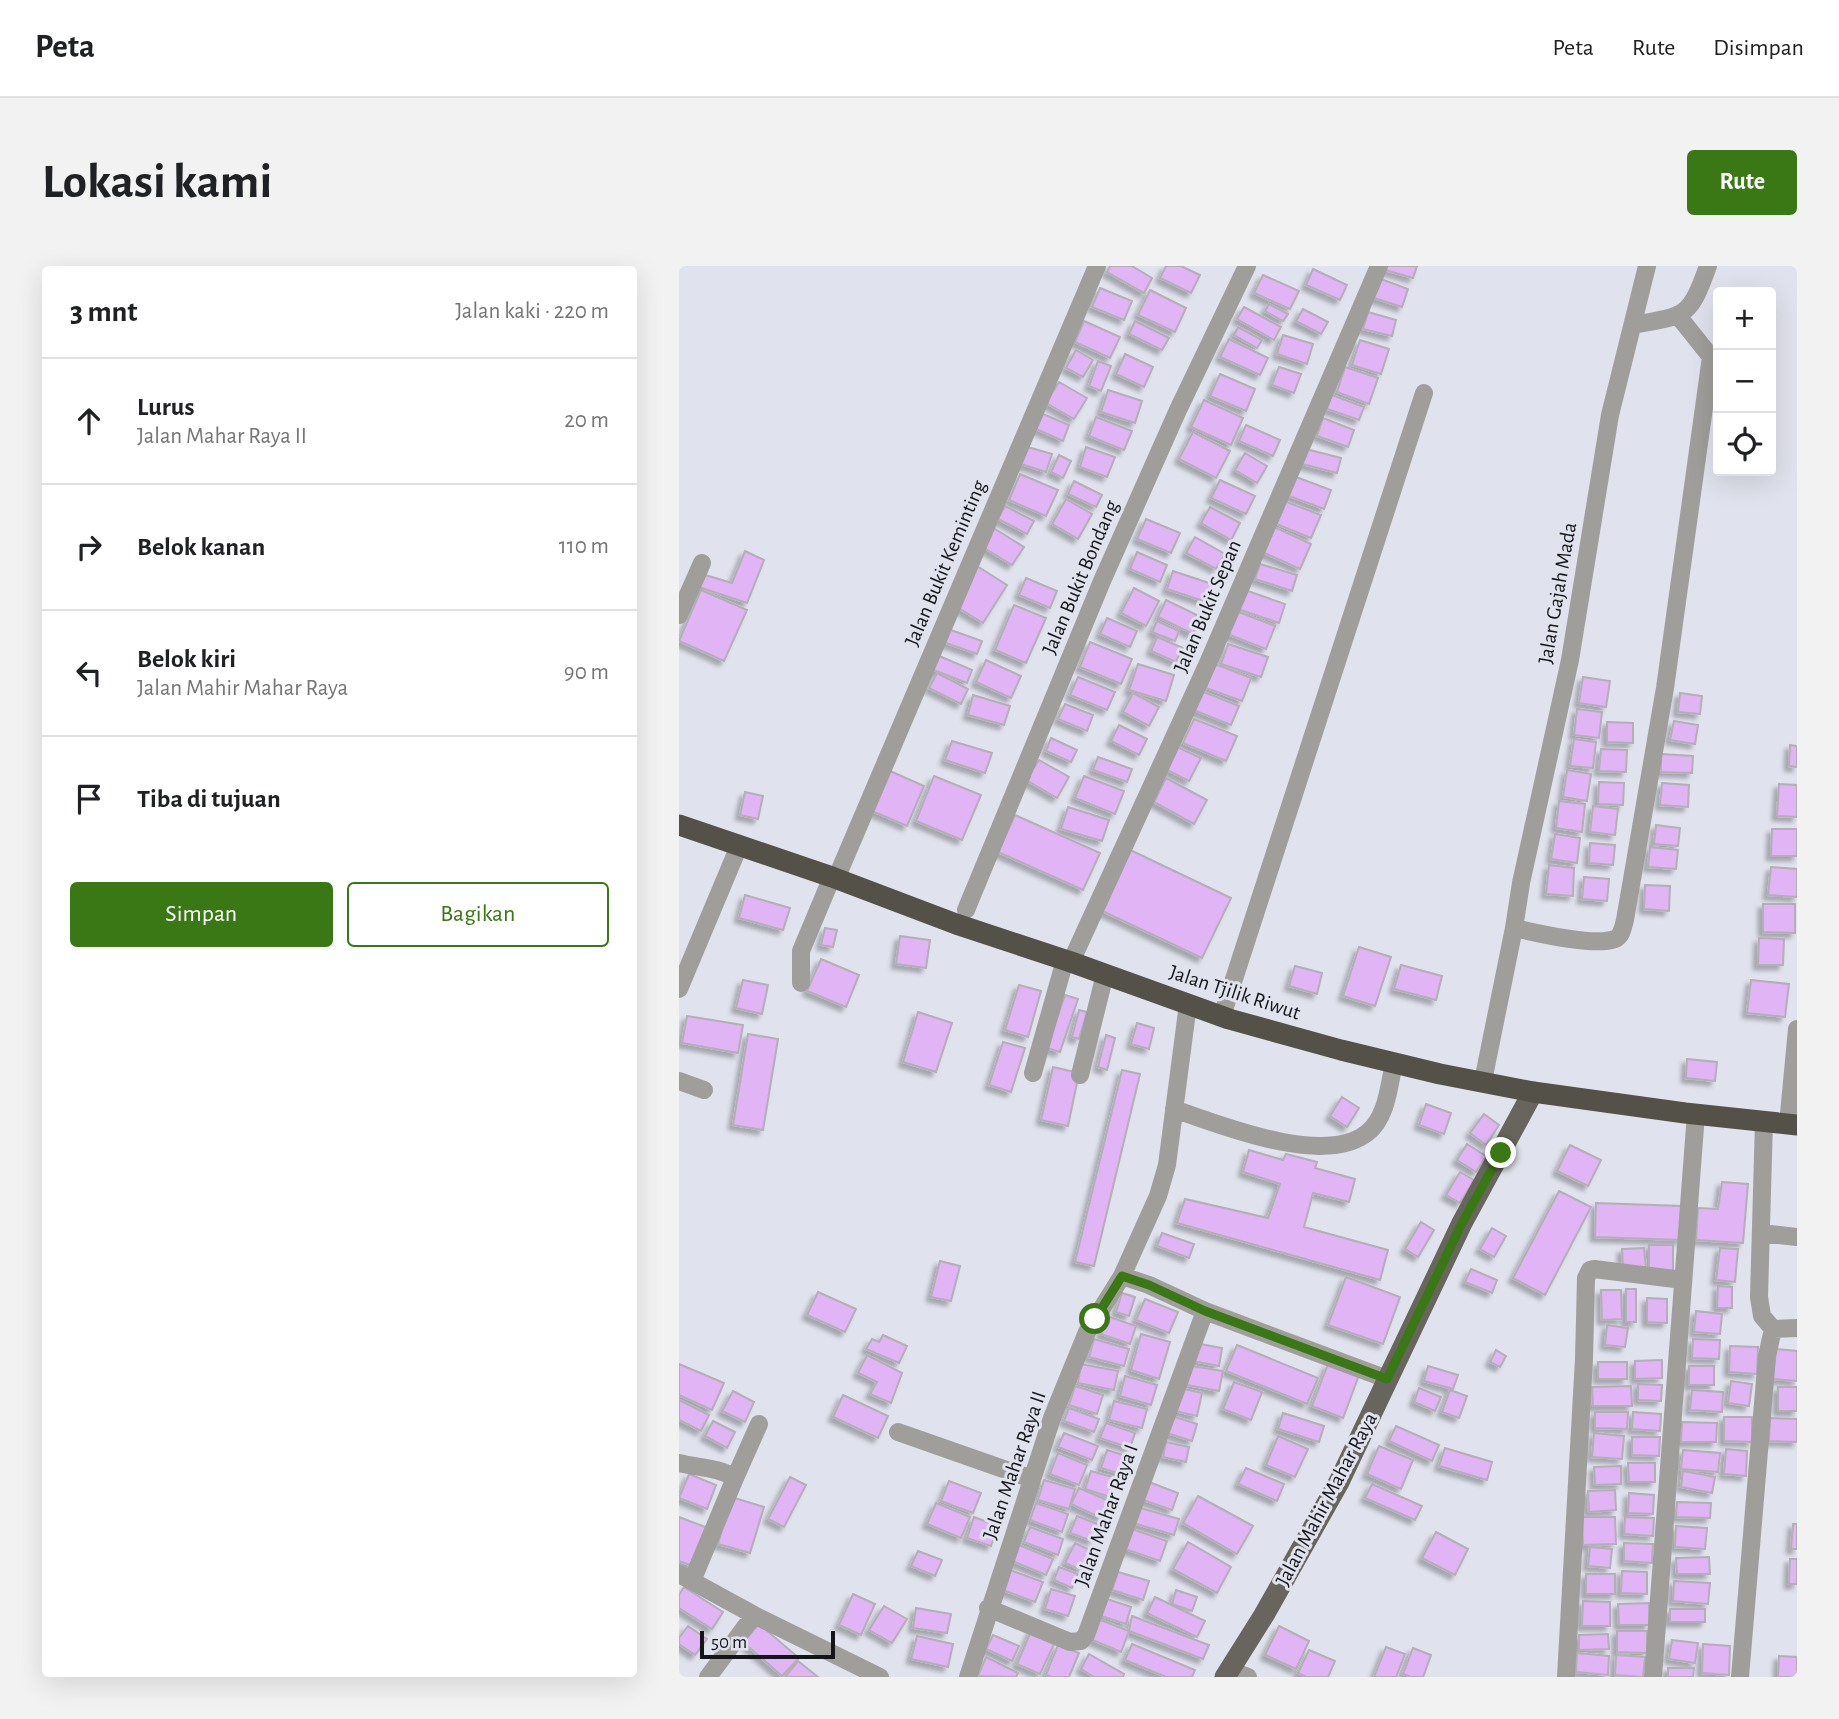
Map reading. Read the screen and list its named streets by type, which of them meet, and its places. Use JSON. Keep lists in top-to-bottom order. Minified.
{"streets":{"highway":["Jalan Tjilik Riwut"],"main road":["Jalan Mahir Mahar Raya"],"street":["Jalan Bukit Keminting","Jalan Bukit Bondang","Jalan Gajah Mada","Jalan Bukit Sepan","Jalan Mahar Raya II","Jalan Mahar Raya I"]},"crossings":[["Jalan Bukit Keminting","Jalan Tjilik Riwut"],["Jalan Gajah Mada","Jalan Tjilik Riwut"],["Jalan Bukit Sepan","Jalan Tjilik Riwut"],["Jalan Tjilik Riwut","Jalan Mahar Raya II"],["Jalan Tjilik Riwut","Jalan Mahir Mahar Raya"],["Jalan Mahar Raya II","Jalan Mahar Raya I"]],"scale_bar":"50 m","page":{"header":"Peta","nav":["Peta","Rute","Disimpan"],"buttons":["Rute",["Simpan","Bagikan"]],"title":"Lokasi kami","heading":["3 mnt","Jalan kaki · 220 m"],"map_buttons":["+","−"],"list":[["Lurus","Jalan Mahar Raya II","20 m"],["Belok kanan","110 m"],["Belok kiri","Jalan Mahir Mahar Raya","90 m"],"Tiba di tujuan"],"scale":"50 m"}}
